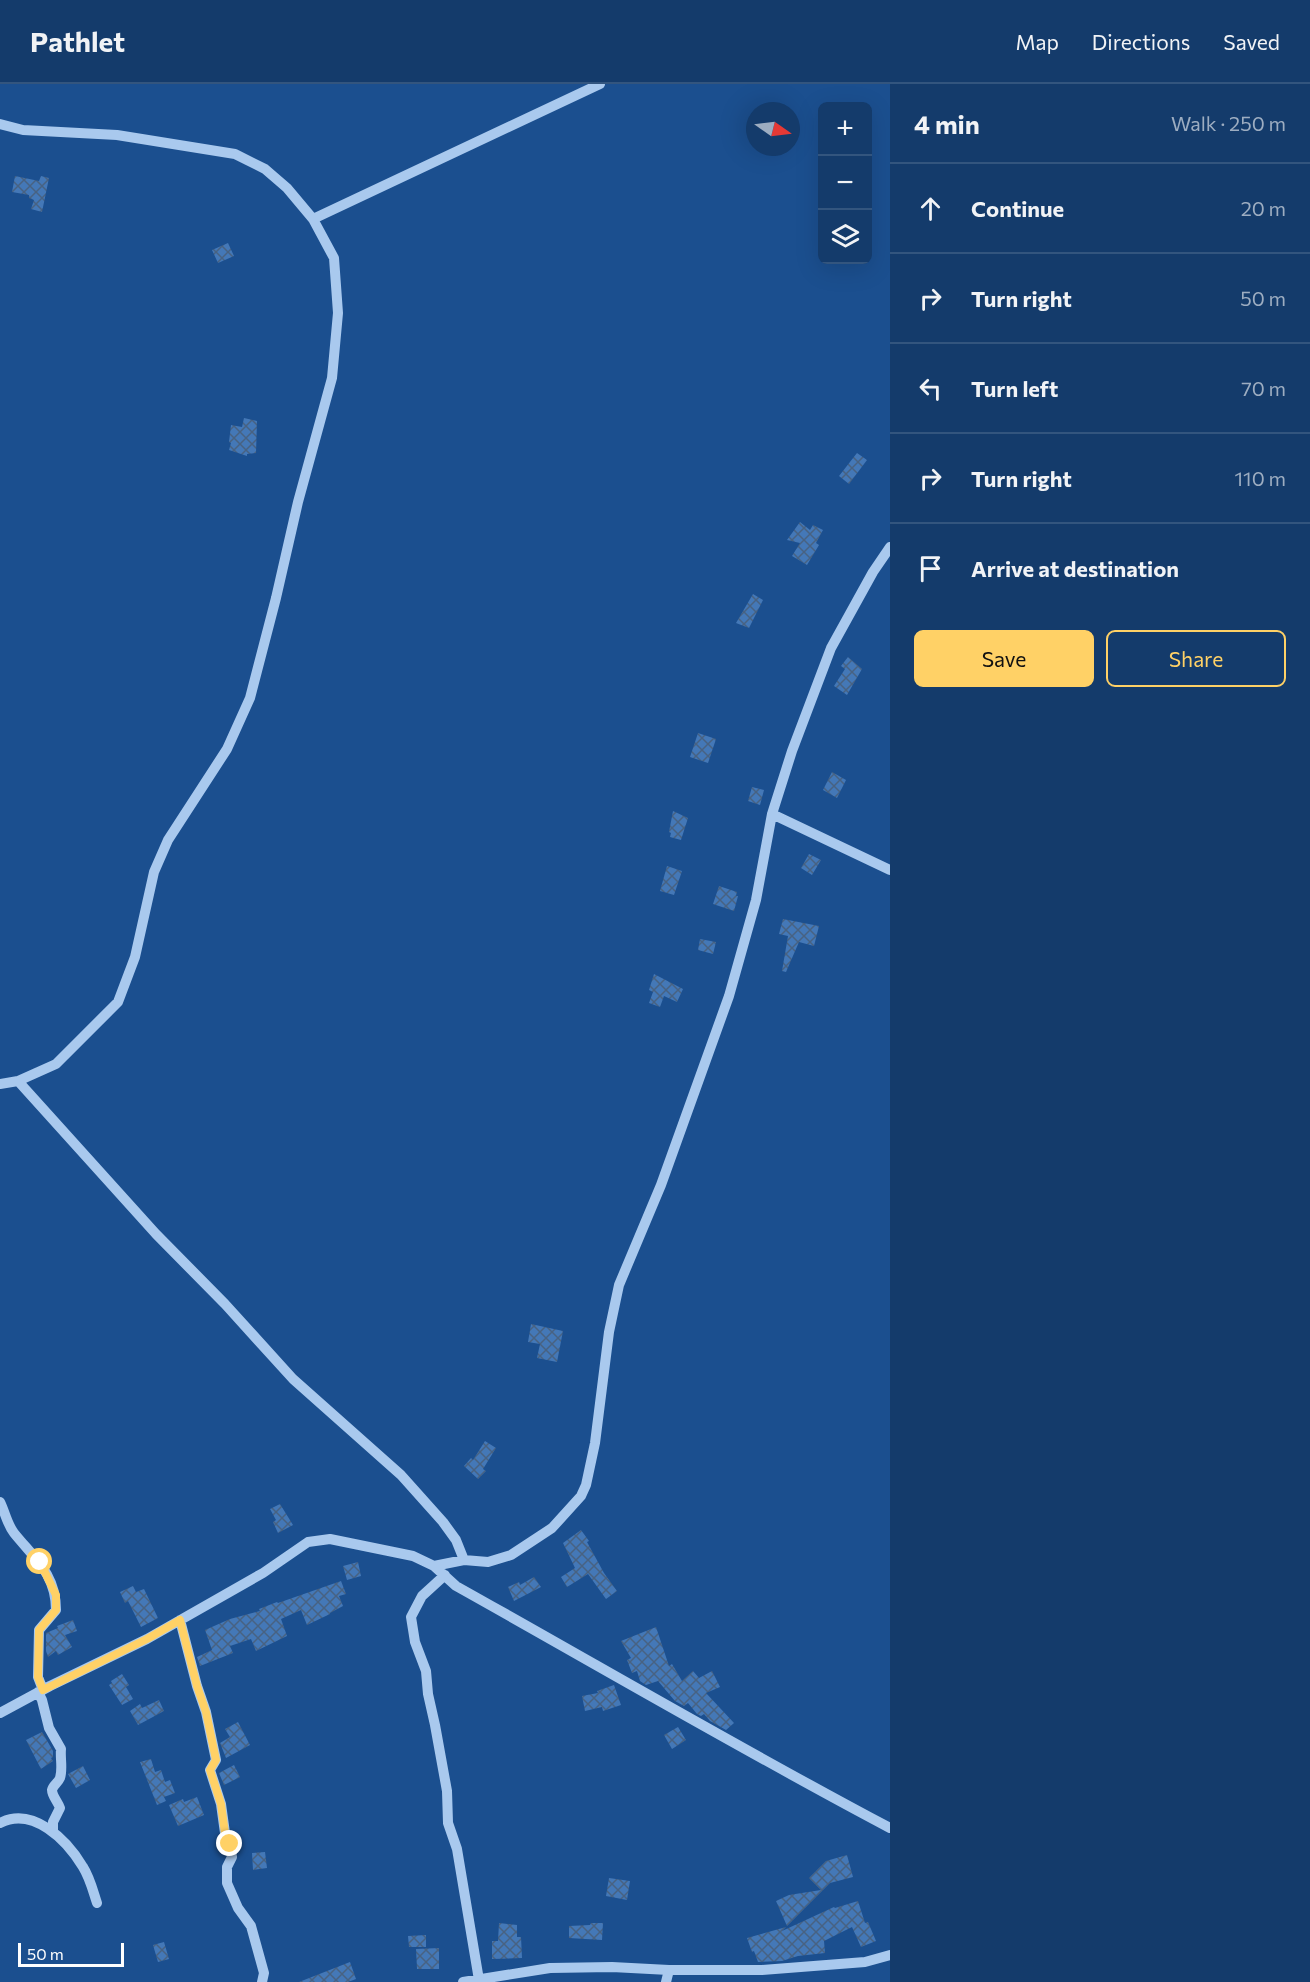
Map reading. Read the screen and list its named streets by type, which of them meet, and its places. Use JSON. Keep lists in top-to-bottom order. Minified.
{"scale_bar":"50 m","north":"right","page":{"header":"Pathlet","nav":["Map","Directions","Saved"],"heading":["4 min","Walk · 250 m"],"map_buttons":["+","−"],"list":[["Continue","20 m"],["Turn right","50 m"],["Turn left","70 m"],["Turn right","110 m"],"Arrive at destination"],"buttons":["Save","Share"],"scale":"50 m"}}
